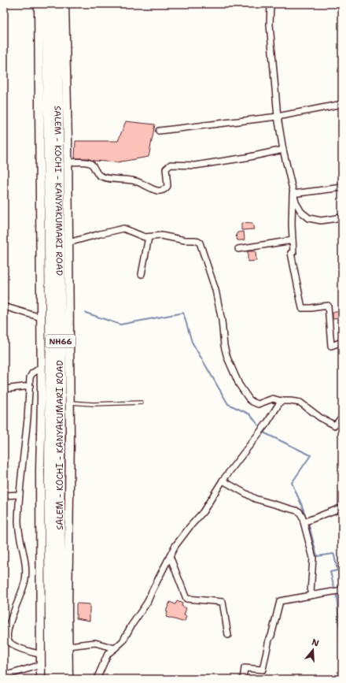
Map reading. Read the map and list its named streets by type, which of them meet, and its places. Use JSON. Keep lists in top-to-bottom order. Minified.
{"streets":{"highway":["SALEM - KOCHI - KANYAKUMARI ROAD","NH66"]},"north":"top"}
